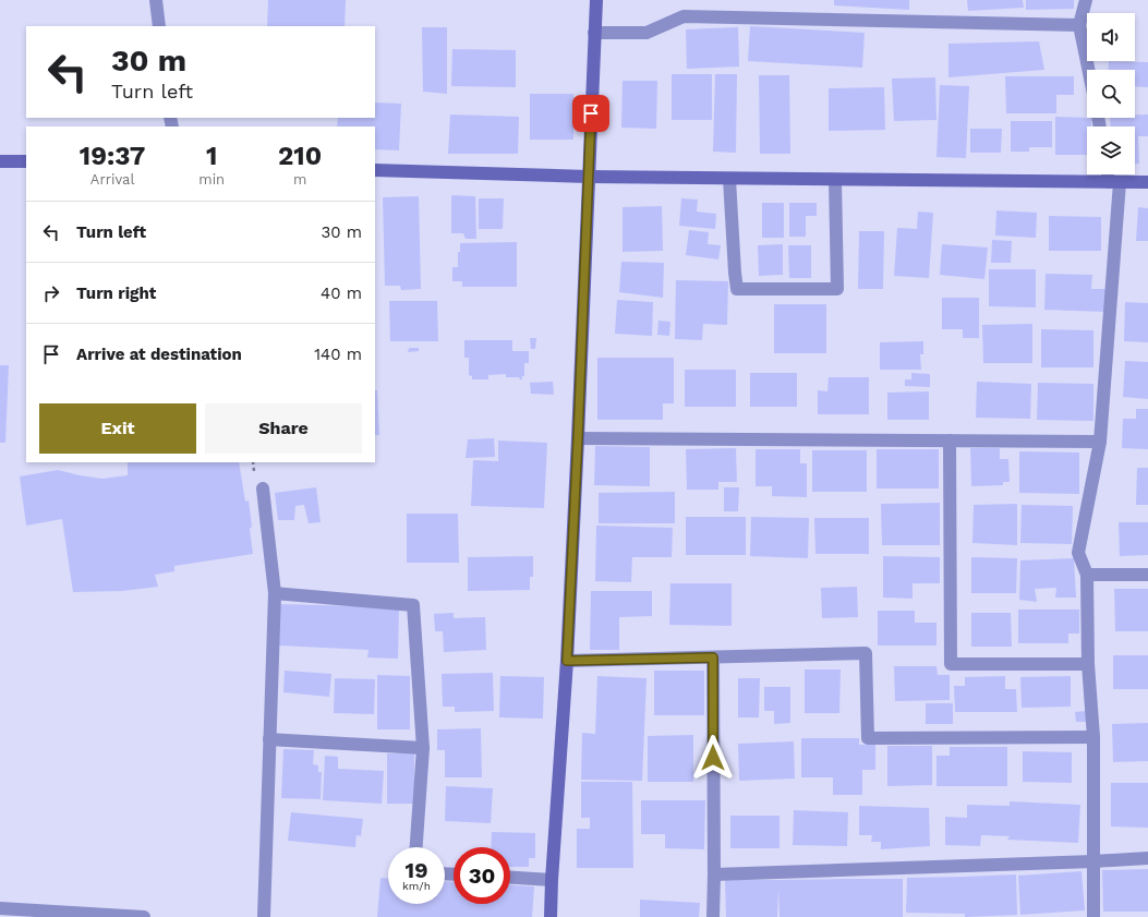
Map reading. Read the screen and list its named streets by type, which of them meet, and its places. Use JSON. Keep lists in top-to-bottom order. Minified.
{"page":{"turn":["30 m","Turn left"],"eta":["19:37","Arrival","1","min","210","m"],"list":[{"name":"Turn left","value":"30 m"},{"name":"Turn right","value":"40 m"},{"name":"Arrive at destination","value":"140 m"}],"buttons":["Exit","Share"],"speed":"19 km/h","limit":"30"}}
